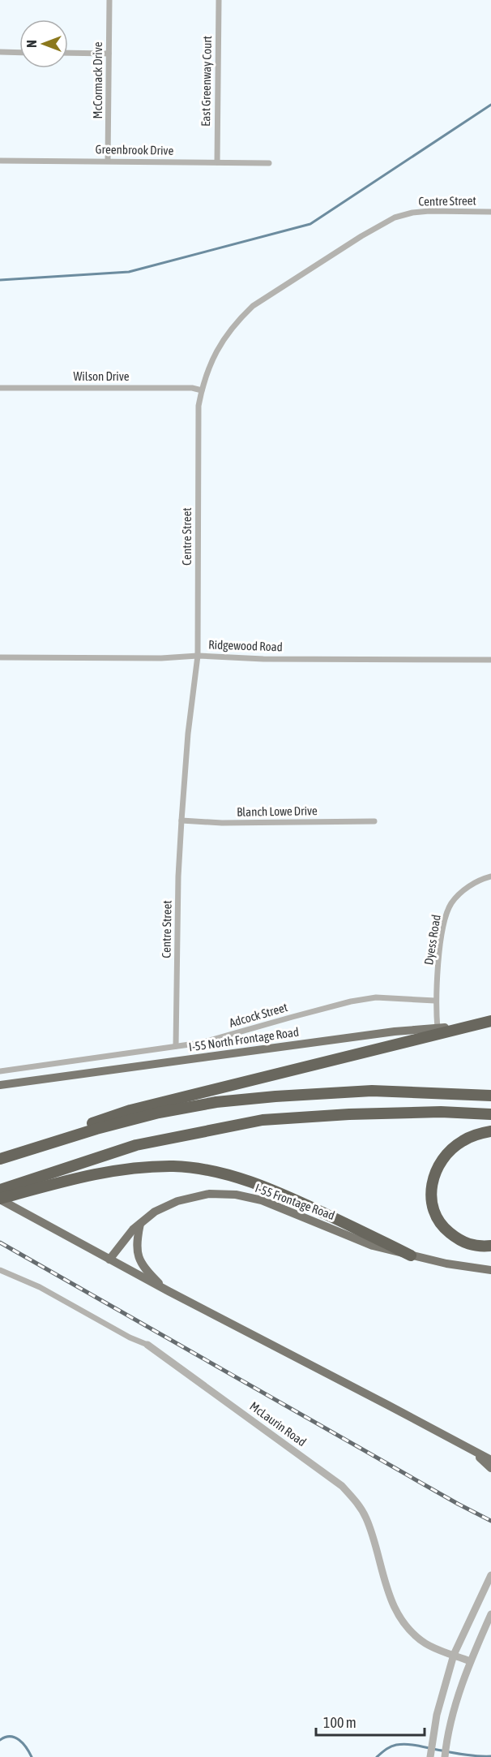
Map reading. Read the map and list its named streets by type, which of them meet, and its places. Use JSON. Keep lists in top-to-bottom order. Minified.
{"streets":{"main road":["I-55 North Frontage Road","I-55 Frontage Road"],"street":["McCormack Drive","East Greenway Court","Greenbrook Drive","Centre Street","Wilson Drive","Ridgewood Road","Blanch Lowe Drive","Dyess Road","Adcock Street","McLaurin Road"]},"crossings":[["McCormack Drive","Greenbrook Drive"],["East Greenway Court","Greenbrook Drive"],["Centre Street","Wilson Drive"],["Centre Street","Ridgewood Road"],["Centre Street","Blanch Lowe Drive"],["Centre Street","Adcock Street"],["Dyess Road","Adcock Street"],["Dyess Road","I-55 North Frontage Road"]],"scale_bar":"100 m","north":"left"}
